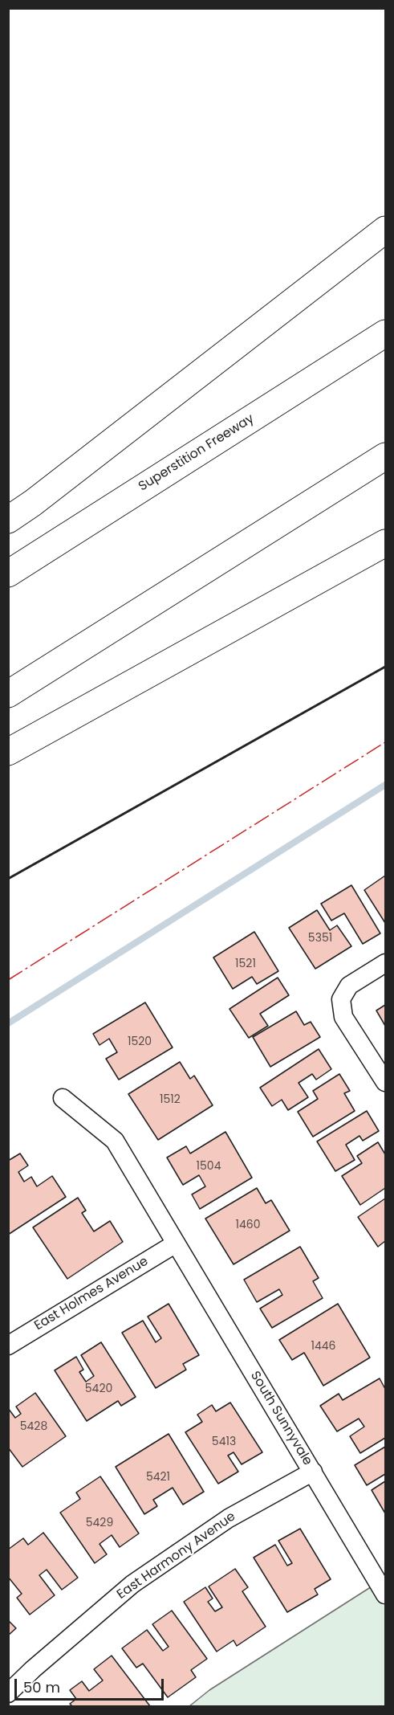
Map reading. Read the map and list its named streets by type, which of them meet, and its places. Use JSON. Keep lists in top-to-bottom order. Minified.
{"streets":{"highway":["Superstition Freeway"],"street":["East Holmes Avenue","South Sunnyvale","East Harmony Avenue"]},"crossings":[["East Holmes Avenue","South Sunnyvale"],["South Sunnyvale","East Harmony Avenue"]],"house_numbers":["5351","1521","1520","1512","1504","1460","1446","5420","5428","5413","5421","5429"],"scale_bar":"50 m"}
